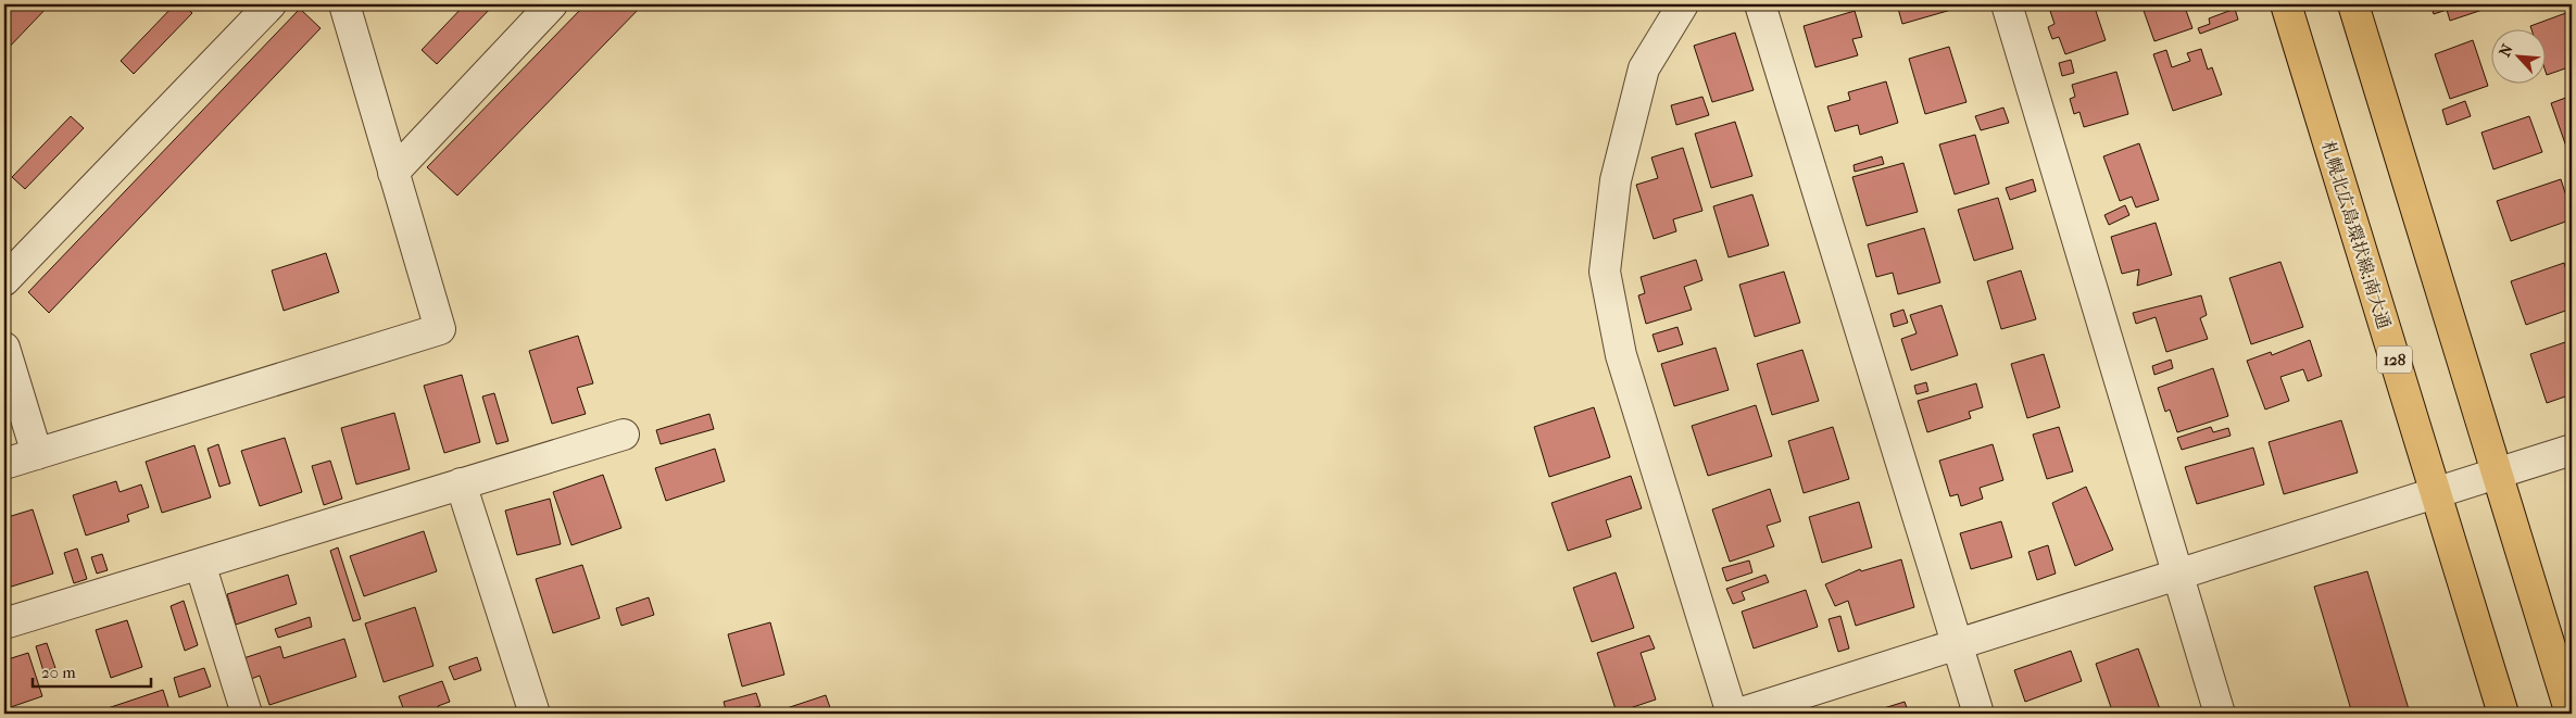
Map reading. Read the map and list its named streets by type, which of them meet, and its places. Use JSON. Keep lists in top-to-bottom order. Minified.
{"streets":{"main road":["札幌北広島環状線;南大通","128"]},"scale_bar":"20 m","north":"top left"}
